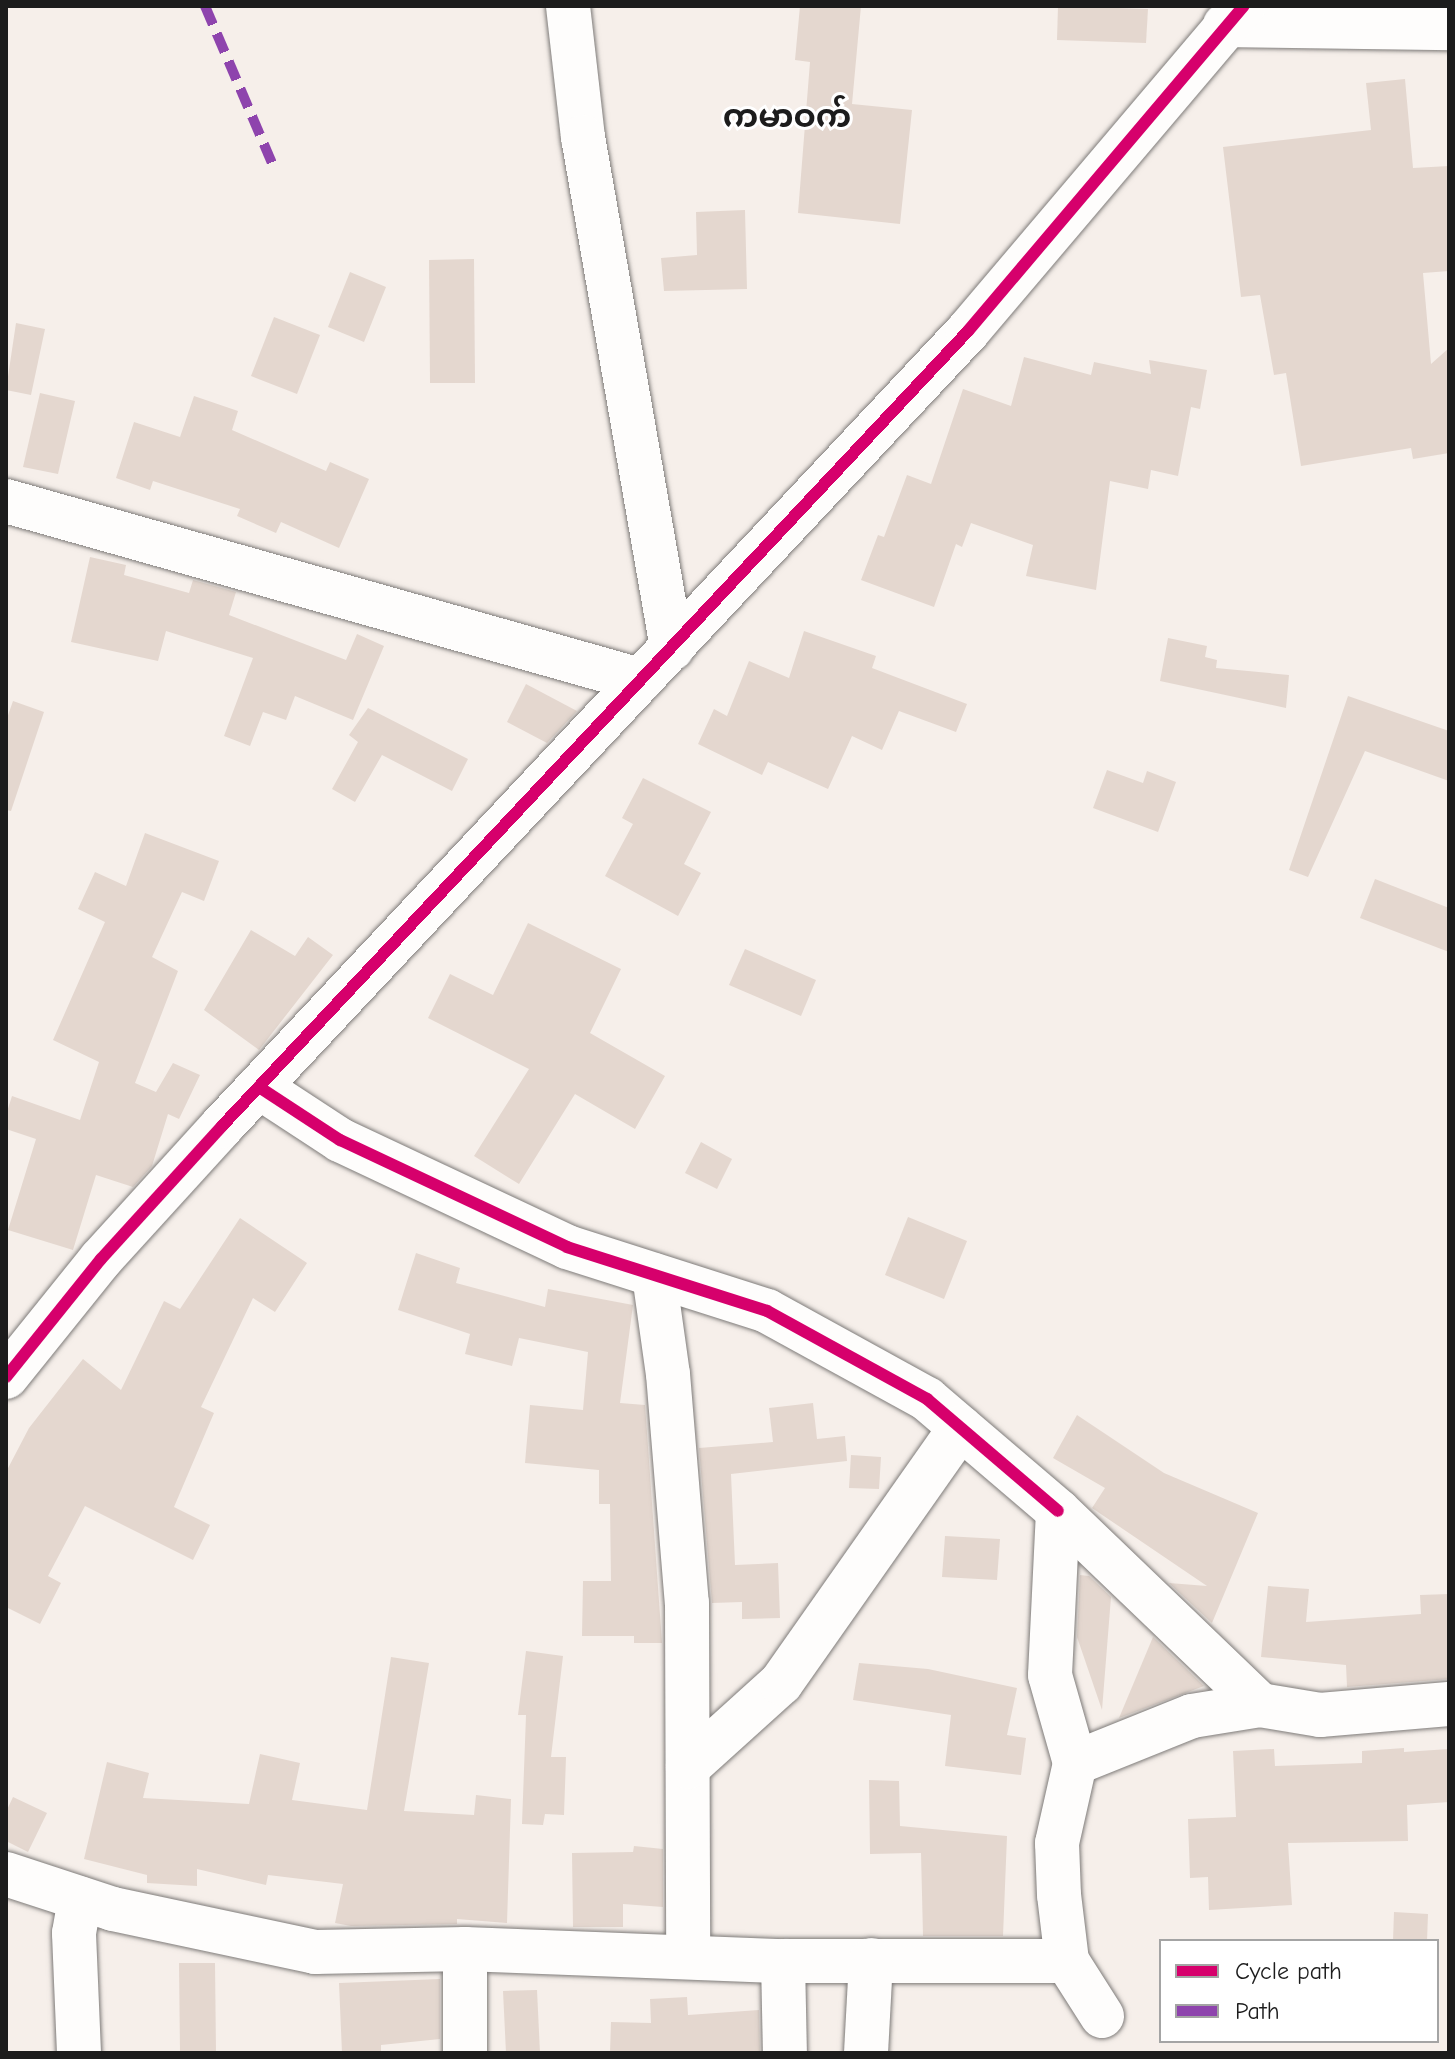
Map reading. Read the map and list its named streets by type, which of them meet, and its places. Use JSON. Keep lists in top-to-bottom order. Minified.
{"districts":["ကမာဝက်"],"legend":["Cycle path","Path"]}
